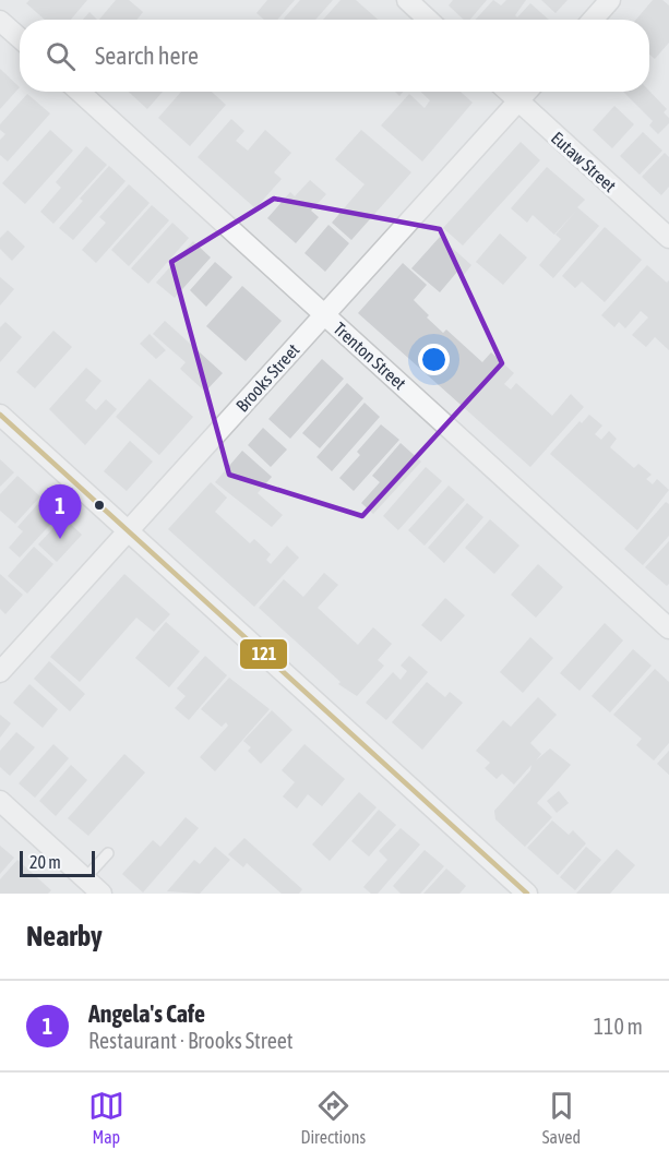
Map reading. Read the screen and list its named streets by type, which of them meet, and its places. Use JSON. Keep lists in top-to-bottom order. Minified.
{"streets":{"street":["Eutaw Street","Trenton Street","Brooks Street"]},"crossings":[["Eutaw Street","Brooks Street"],["Trenton Street","Brooks Street"]],"lines":["transit line 121"],"scale_bar":"20 m","page":{"search":"Search here","pins":"1","scale":"20 m","heading":"Nearby","list":[{"mark":"1","name":"Angela's Cafe","note":"Restaurant · Brooks Street","value":"110 m"}],"nav":["Map","Directions","Saved"]}}
